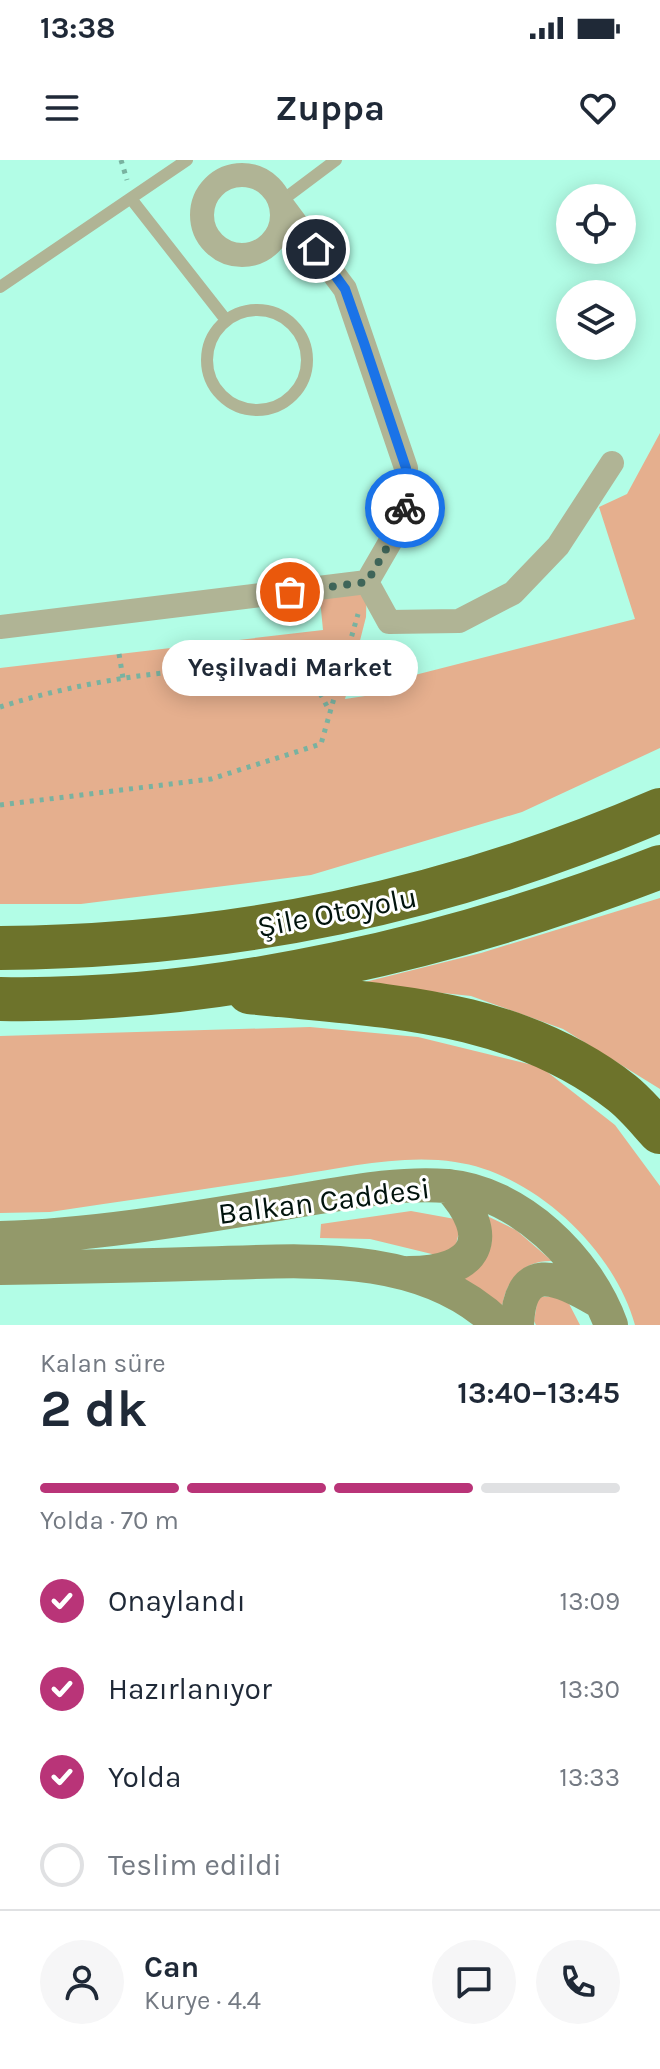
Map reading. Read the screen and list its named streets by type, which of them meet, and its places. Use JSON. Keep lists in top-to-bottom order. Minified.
{"streets":{"highway":["Şile Otoyolu"],"street":["Balkan Caddesi"]},"places":["Yeşilvadi Market"],"page":{"status":"13:38","header":"Zuppa","bubble":"Yeşilvadi Market","heading":["2 dk","Kalan süre","13:40–13:45"],"panel":["Can","Kurye · 4.4"],"bar":"Yolda · 70 m","list":[["Onaylandı","13:09"],["Hazırlanıyor","13:30"],["Yolda","13:33"],"Teslim edildi"]}}
